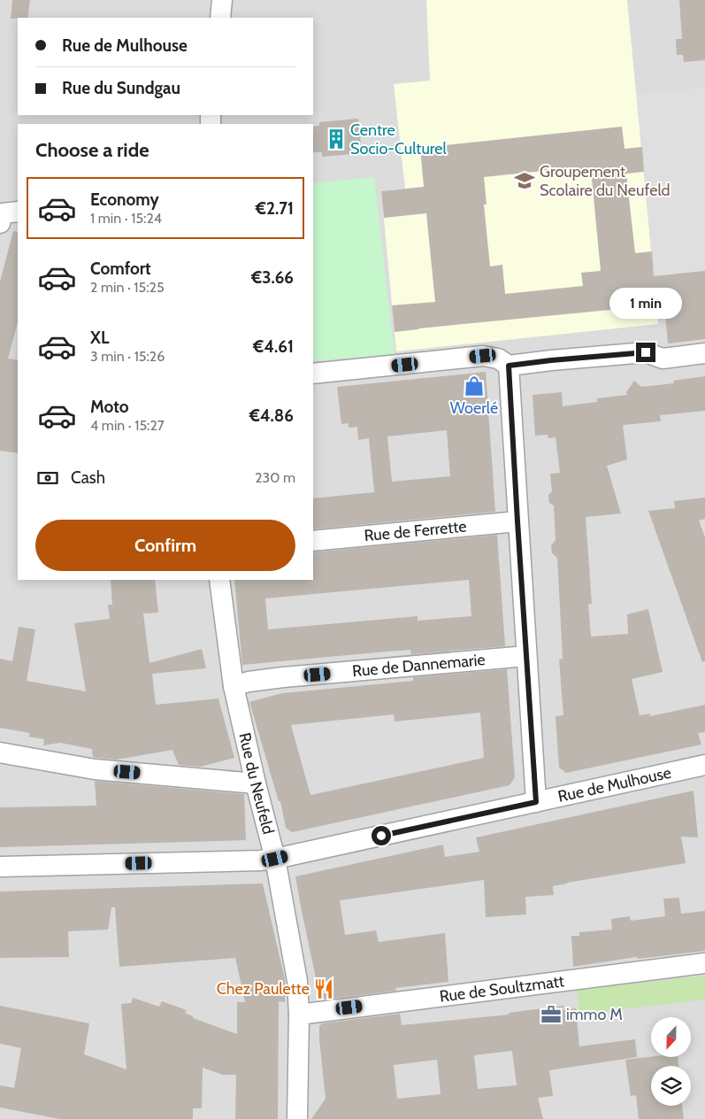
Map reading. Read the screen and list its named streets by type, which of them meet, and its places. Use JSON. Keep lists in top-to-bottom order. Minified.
{"streets":{"street":["Rue de Ferrette","Rue de Dannemarie","Rue du Neufeld","Rue de Mulhouse","Rue de Soultzmatt"]},"crossings":[["Rue de Dannemarie","Rue du Neufeld"],["Rue du Neufeld","Rue de Mulhouse"],["Rue du Neufeld","Rue de Soultzmatt"]],"places":{"building":["Centre Socio-Culturel"],"school or university":["Groupement Scolaire du Neufeld"],"shop":["Woerlé"],"restaurant":["Chez Paulette"],"office":["immo M"]},"north":"bottom","page":{"banner":["Rue de Mulhouse","Rue du Sundgau"],"heading":"Choose a ride","list":[{"name":"Economy","note":"1 min · 15:24","value":"€2.71"},{"name":"Comfort","note":"2 min · 15:25","value":"€3.66"},{"name":"XL","note":"3 min · 15:26","value":"€4.61"},{"name":"Moto","note":"4 min · 15:27","value":"€4.86"}],"bubble":"1 min","pay":["Cash","230 m"],"buttons":"Confirm"}}
